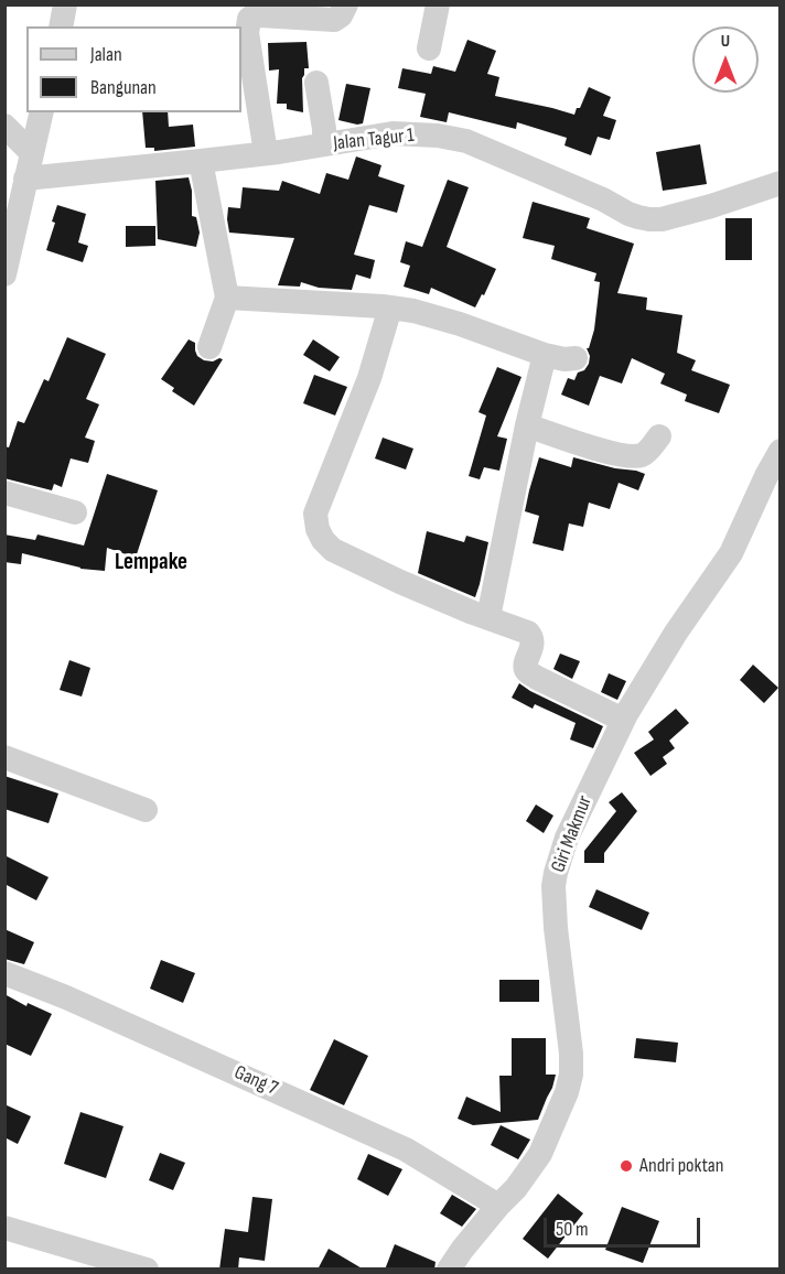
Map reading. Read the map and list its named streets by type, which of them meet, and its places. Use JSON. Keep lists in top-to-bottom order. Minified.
{"streets":{"street":["Jalan Tagur 1","Giri Makmur","Gang 7"]},"crossings":[["Giri Makmur","Gang 7"]],"districts":["Lempake"],"places":["Andri poktan"],"legend":["Jalan","Bangunan"],"scale_bar":"50 m","north":"top"}
